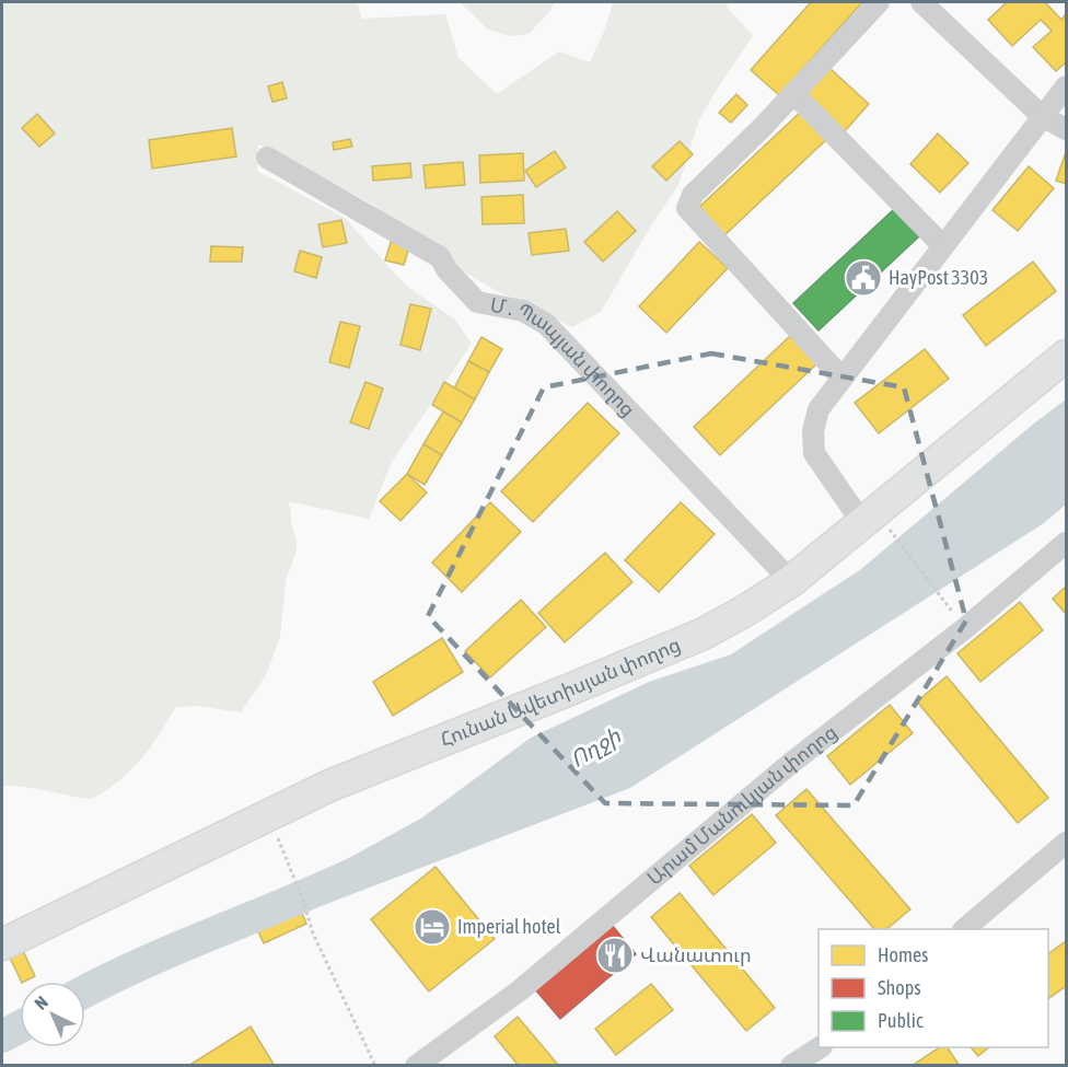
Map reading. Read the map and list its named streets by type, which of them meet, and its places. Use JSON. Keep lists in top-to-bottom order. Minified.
{"streets":{"highway":["Հունան Ավետիսյան փողոց"],"street":["Մ․ Պապյան փողոց","Արամ Մանուկյան փողոց"]},"crossings":[["Մ․ Պապյան փողոց","Հունան Ավետիսյան փողոց"]],"water":["Ողջի"],"places":{"public building":["HayPost 3303"],"hotel":["Imperial hotel"],"restaurant":["Վանատուր"]},"legend":["Homes","Shops","Public"],"north":"top left"}
